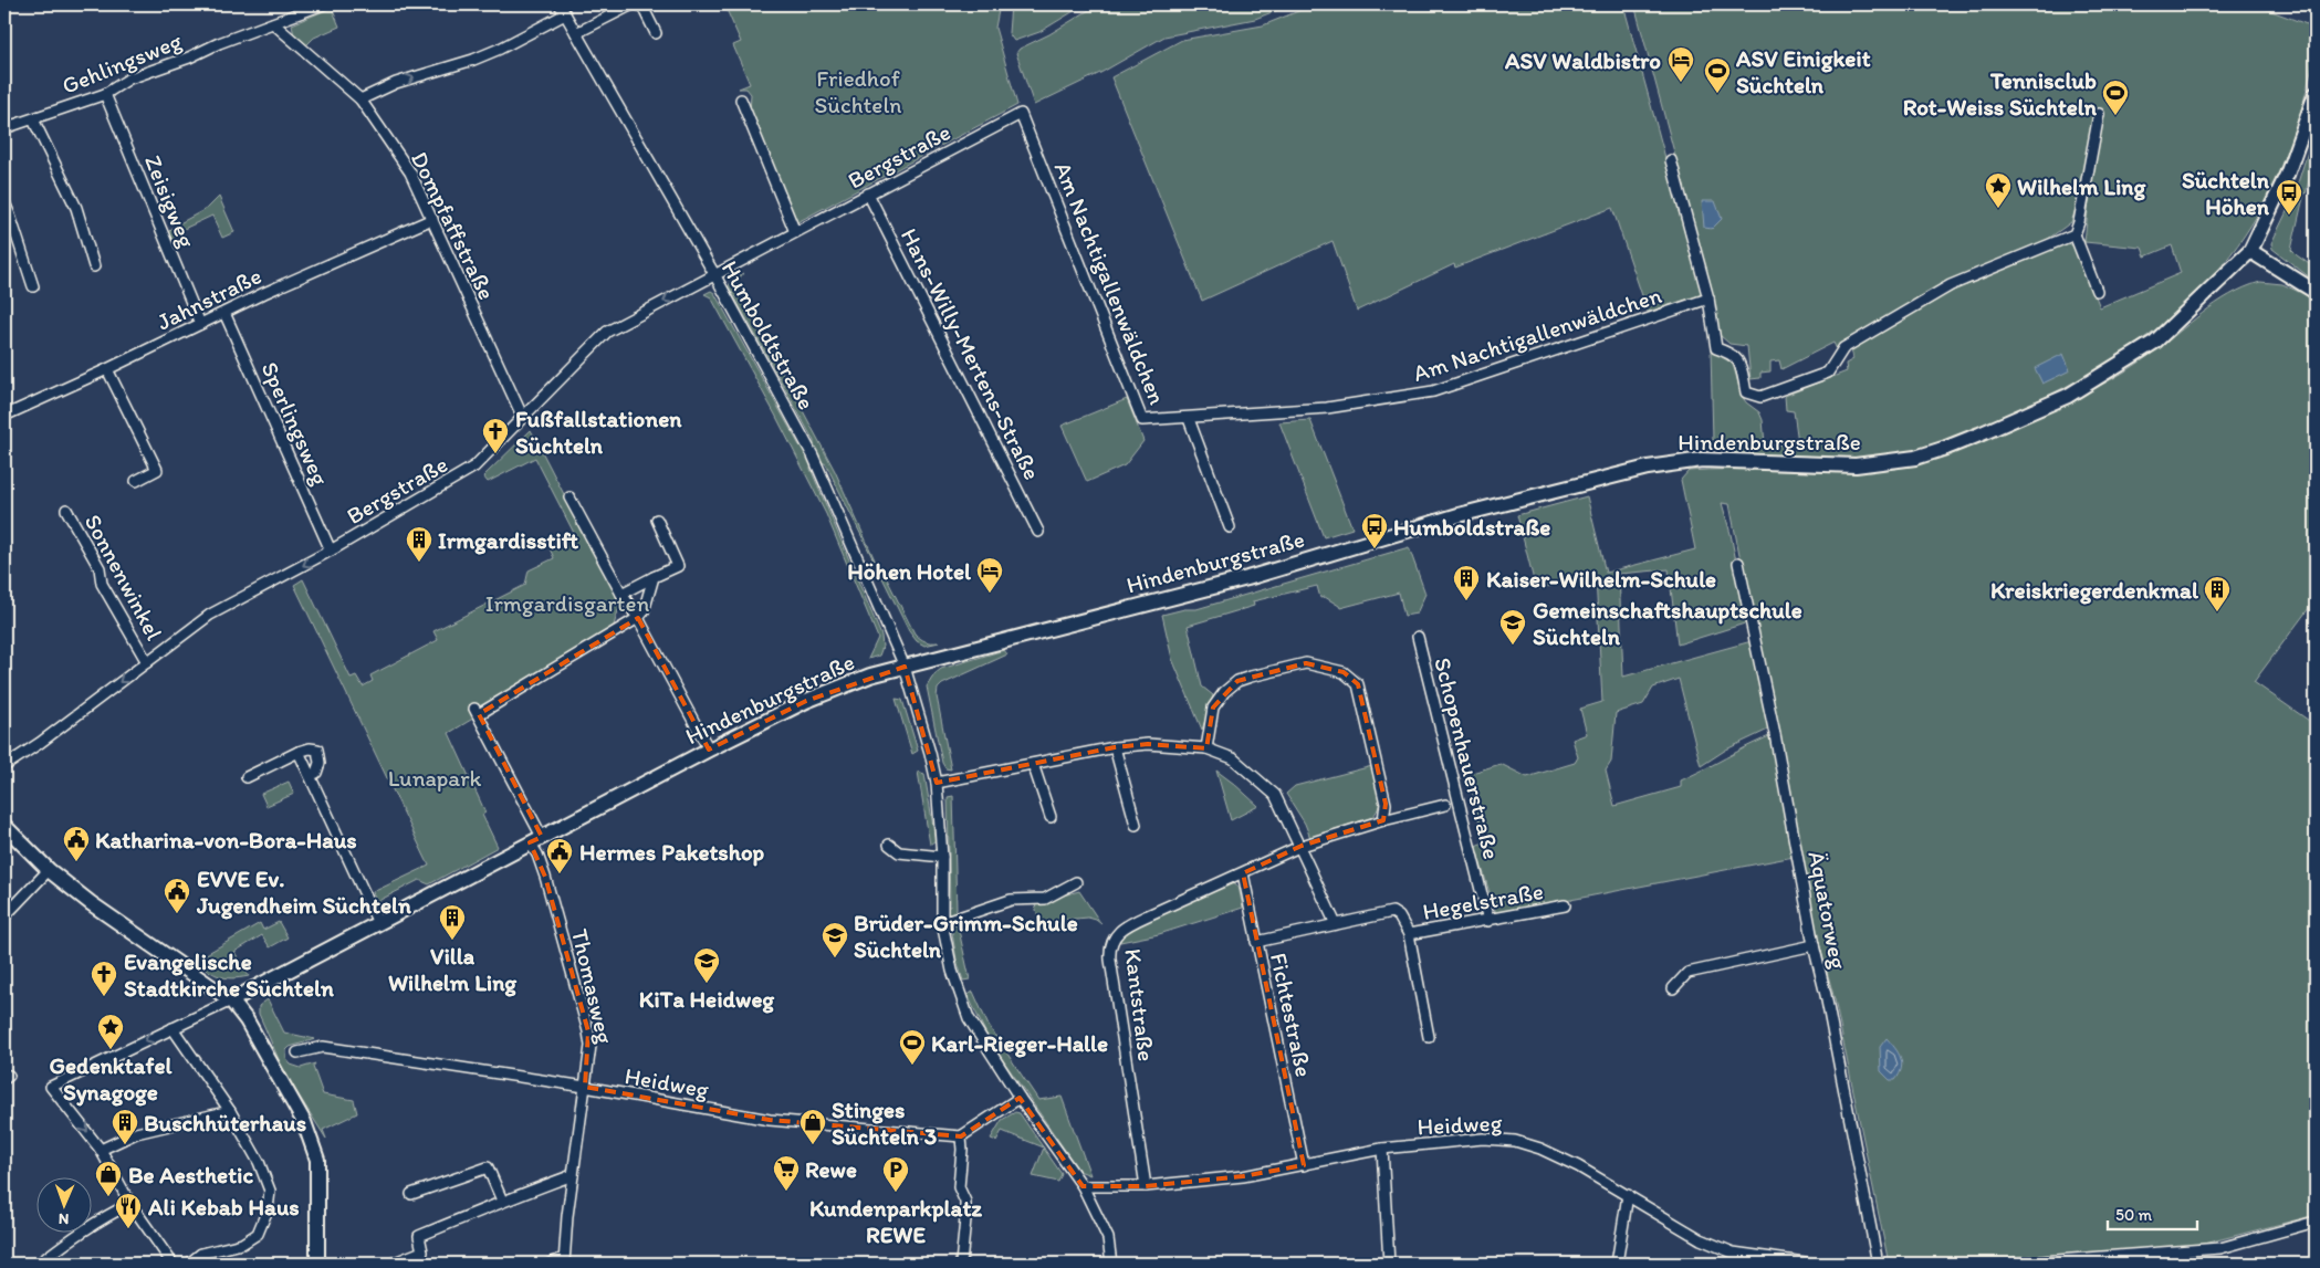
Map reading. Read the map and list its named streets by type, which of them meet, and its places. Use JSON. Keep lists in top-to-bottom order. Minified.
{"streets":{"main road":["Hindenburgstraße"],"street":["Gehlingsweg","Bergstraße","Zeisigweg","Dompfaffstraße","Am Nachtigallenwäldchen","Jahnstraße","Humboldtstraße","Hans-Willy-Mertens-Straße","Sperlingsweg","Sonnenwinkel","Schopenhauerstraße","Hegelstraße","Äquatorweg","Thomasweg","Kantstraße","Fichtestraße","Heidweg"]},"crossings":[["Gehlingsweg","Zeisigweg"],["Gehlingsweg","Dompfaffstraße"],["Bergstraße","Dompfaffstraße"],["Bergstraße","Am Nachtigallenwäldchen"],["Bergstraße","Humboldtstraße"],["Bergstraße","Hans-Willy-Mertens-Straße"],["Bergstraße","Sperlingsweg"],["Bergstraße","Sonnenwinkel"],["Zeisigweg","Jahnstraße"],["Dompfaffstraße","Jahnstraße"],["Jahnstraße","Sperlingsweg"],["Humboldtstraße","Hindenburgstraße"],["Humboldtstraße","Heidweg"],["Hindenburgstraße","Thomasweg"],["Schopenhauerstraße","Hegelstraße"],["Hegelstraße","Fichtestraße"],["Thomasweg","Heidweg"],["Kantstraße","Fichtestraße"],["Kantstraße","Heidweg"],["Fichtestraße","Heidweg"]],"one_way":["Bergstraße"],"parks":["Friedhof Süchteln","Irmgardisgarten","Lunapark"],"places":{"hotel":["ASV Waldbistro","Höhen Hotel"],"sports":["ASV Einigkeit Süchteln","Tennisclub Rot-Weiss Süchteln","Karl-Rieger-Halle"],"place":["Wilhelm Ling","Gedenktafel Synagoge"],"bus stop":["Süchteln Höhen","Humboldstraße"],"church":["Fußfallstationen Süchteln","Evangelische Stadtkirche Süchteln"],"building":["Irmgardisstift","Kaiser-Wilhelm-Schule","Kreiskriegerdenkmal","Villa Wilhelm Ling","Buschhüterhaus"],"school or university":["Gemeinschaftshauptschule Süchteln","Brüder-Grimm-Schule Süchteln","KiTa Heidweg"],"public building":["Katharina-von-Bora-Haus","Hermes Paketshop","EVVE Ev. Jugendheim Süchteln"],"shop":["Stinges Süchteln 3","Be Aesthetic"],"supermarket":["Rewe"],"parking":["Kundenparkplatz REWE"],"restaurant":["Ali Kebab Haus"]},"scale_bar":"50 m","north":"bottom"}
